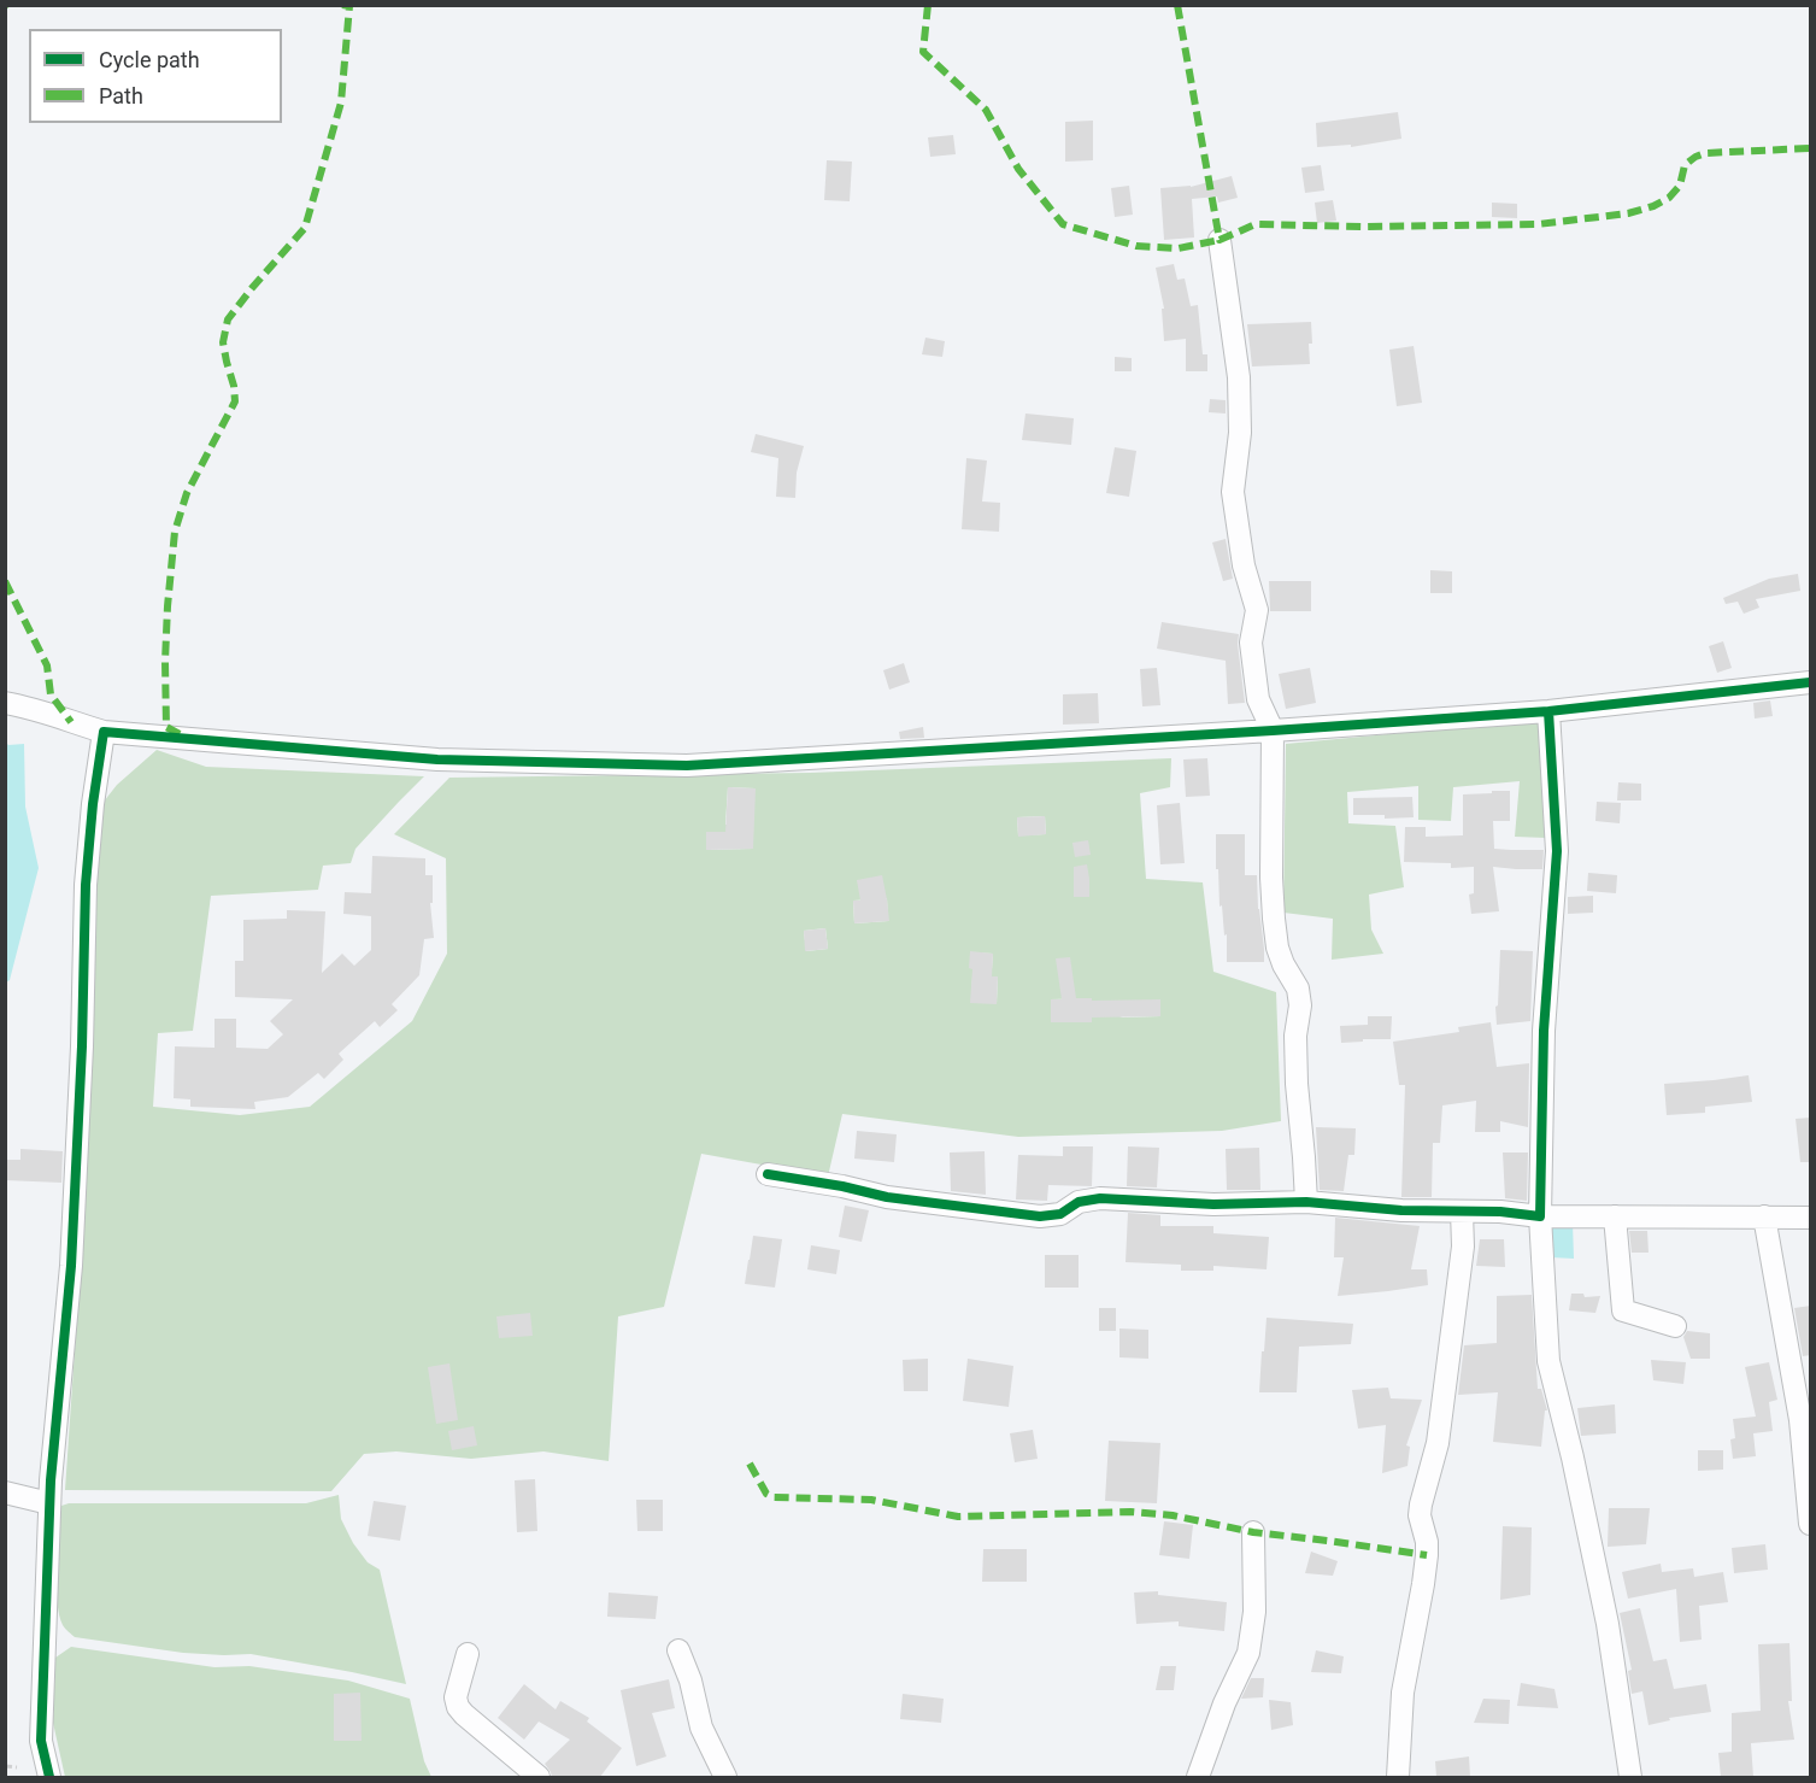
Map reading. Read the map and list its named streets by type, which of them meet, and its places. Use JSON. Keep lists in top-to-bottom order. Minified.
{"legend":["Cycle path","Path"]}
